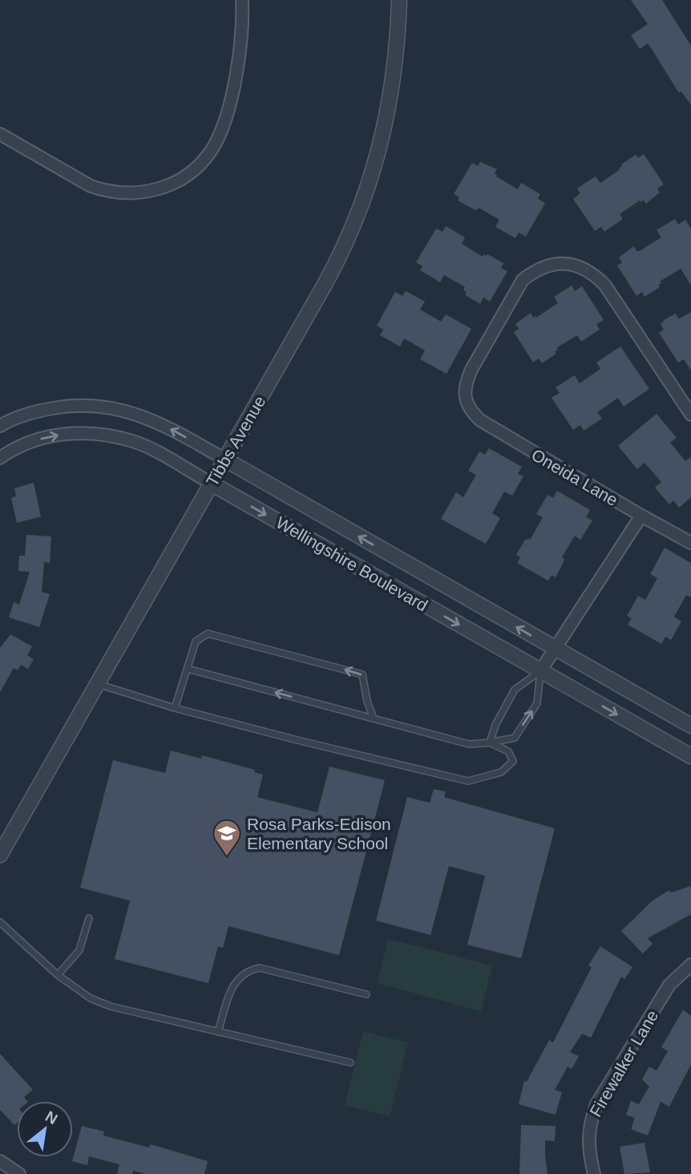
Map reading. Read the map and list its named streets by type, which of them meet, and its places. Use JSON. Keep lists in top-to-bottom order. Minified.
{"streets":{"street":["Tibbs Avenue","Oneida Lane","Wellingshire Boulevard","Firewalker Lane"]},"crossings":[["Tibbs Avenue","Wellingshire Boulevard"]],"places":{"school or university":["Rosa Parks-Edison Elementary School"]},"north":"top right"}
